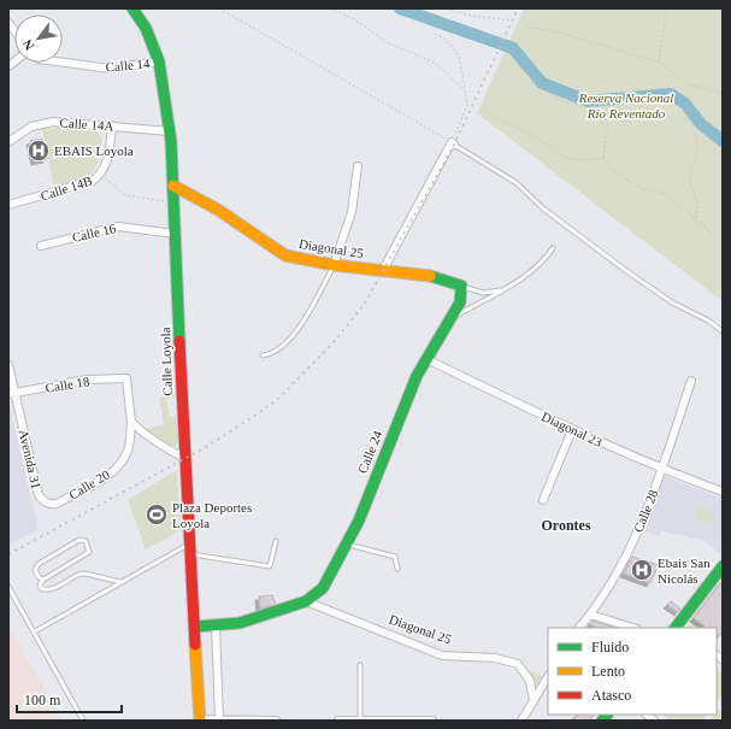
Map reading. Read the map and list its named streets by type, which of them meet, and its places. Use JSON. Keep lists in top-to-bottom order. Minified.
{"streets":{"main road":["Diagonal 25","Calle Loyola","Calle 24"],"street":["Calle 14","Calle 14A","Calle 14B","Calle 16","Calle 18","Diagonal 23","Avenida 31","Calle 20","Calle 28"]},"crossings":[["Calle 14","Calle Loyola"],["Calle 14A","Calle 14B"],["Calle 14A","Calle Loyola"],["Calle 16","Calle Loyola"],["Diagonal 25","Calle Loyola"],["Diagonal 25","Calle 24"],["Calle Loyola","Calle 24"],["Calle 18","Avenida 31"],["Calle 18","Calle 20"],["Diagonal 23","Calle 24"],["Diagonal 23","Calle 28"],["Avenida 31","Calle 20"]],"districts":["Orontes"],"parks":["Reserva Nacional Río Reventado"],"places":{"hospital":["EBAIS Loyola","Ebais San Nicolás"],"sports":["Plaza Deportes Loyola"]},"legend":["Fluido","Lento","Atasco"],"scale_bar":"100 m","north":"bottom left"}
